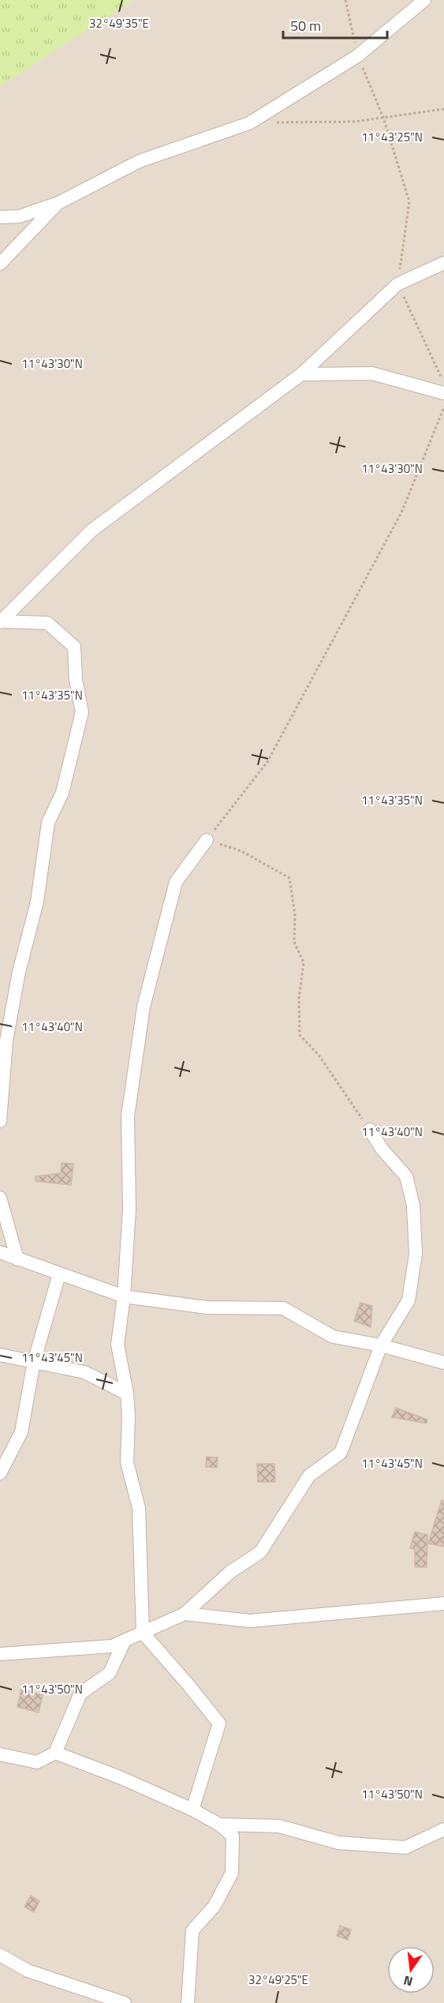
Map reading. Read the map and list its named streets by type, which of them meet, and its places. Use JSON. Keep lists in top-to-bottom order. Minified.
{"scale_bar":"50 m","north":"bottom","coordinates":["32°49'35\"E","11°43'25\"N","11°43'30\"N","11°43'35\"N","11°43'40\"N","11°43'45\"N","11°43'50\"N","32°49'25\"E"]}
